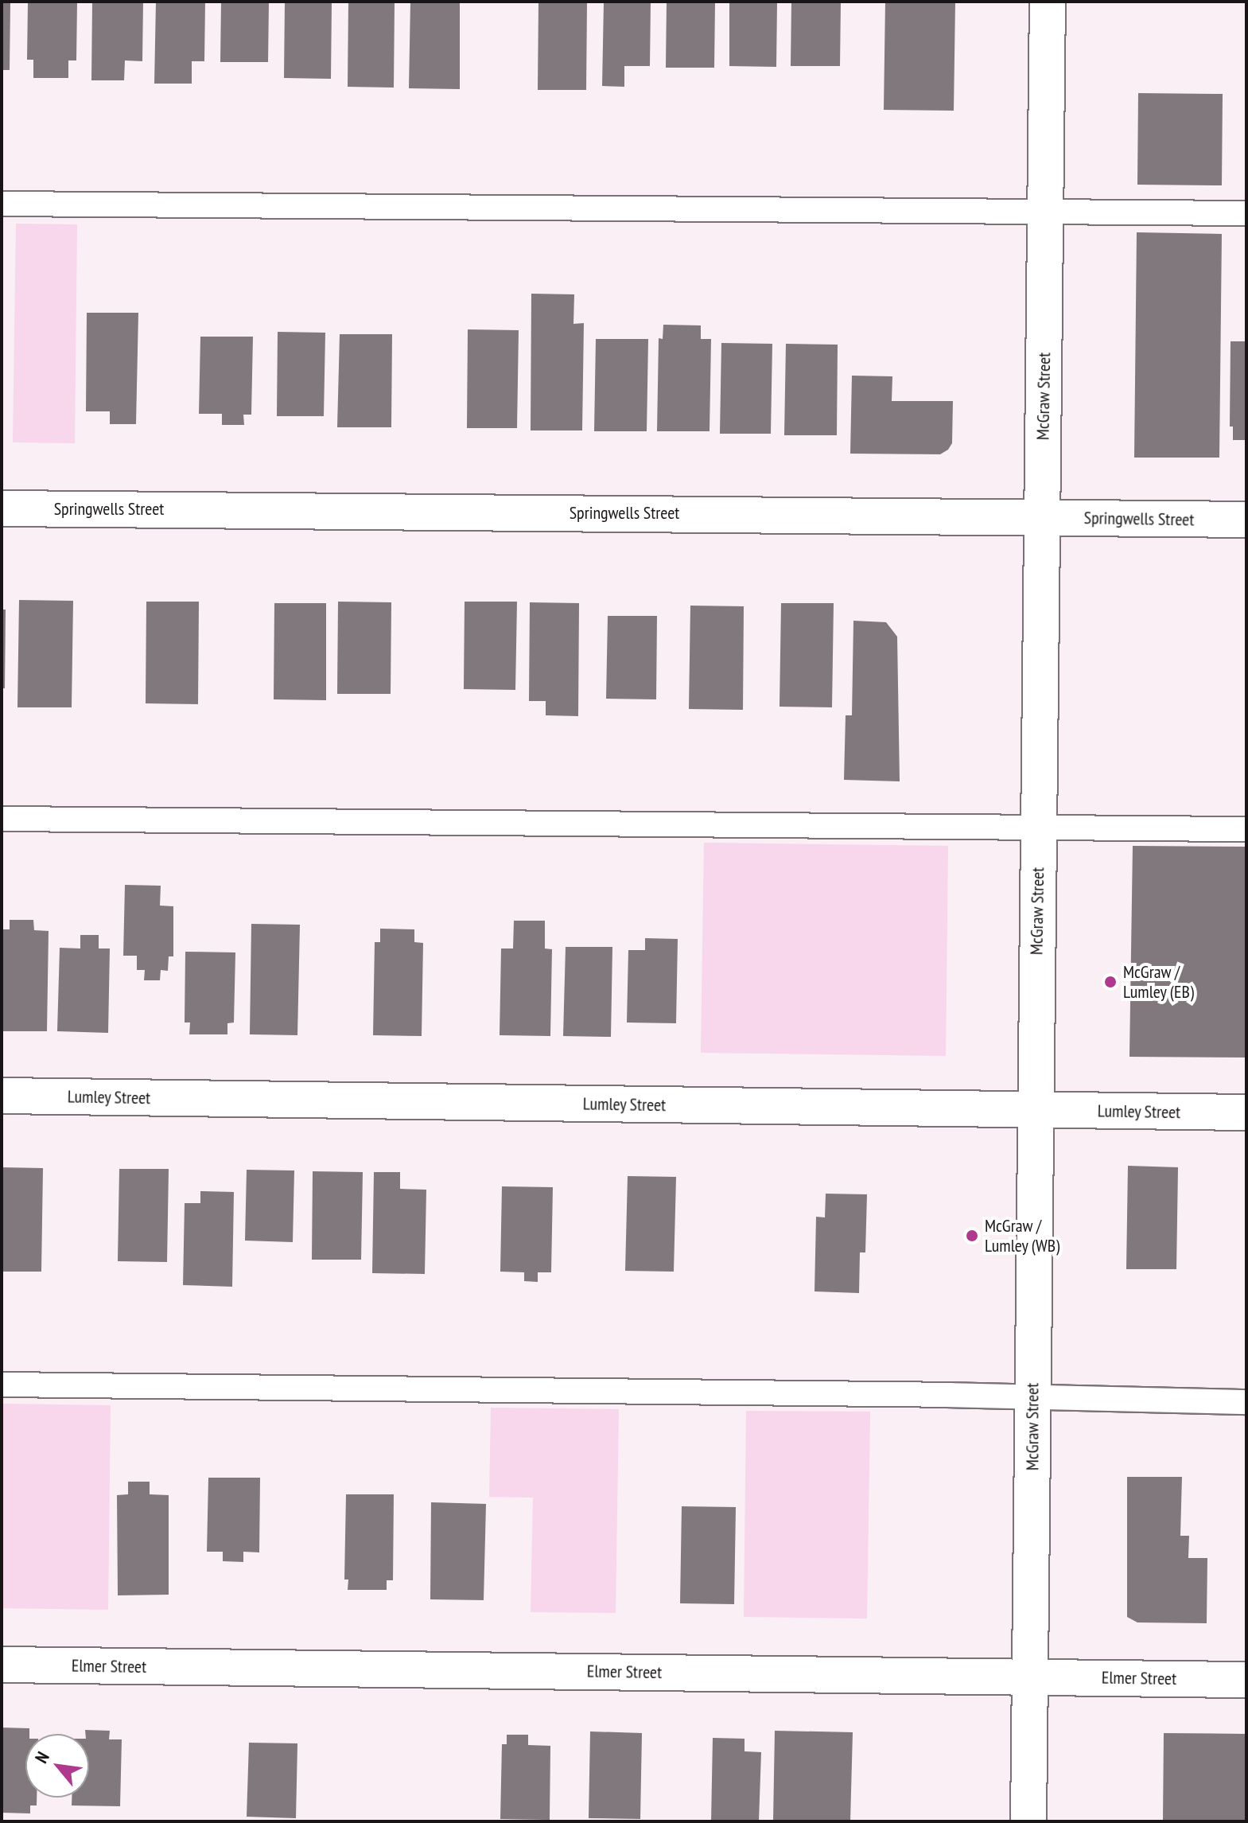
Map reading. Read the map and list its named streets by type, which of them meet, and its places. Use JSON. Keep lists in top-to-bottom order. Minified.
{"streets":{"street":["McGraw Street","Springwells Street","Lumley Street","Elmer Street"]},"crossings":[["McGraw Street","Springwells Street"],["McGraw Street","Lumley Street"],["McGraw Street","Elmer Street"]],"places":["McGraw / Lumley (EB)","McGraw / Lumley (WB)"],"north":"top left"}
